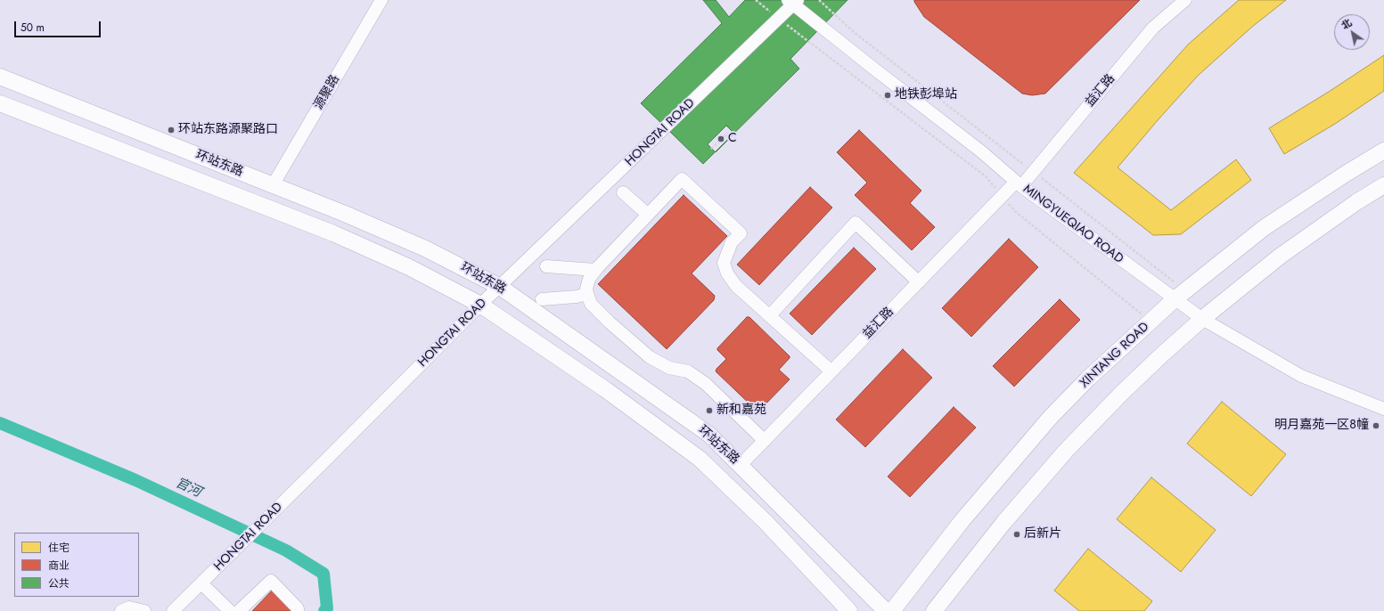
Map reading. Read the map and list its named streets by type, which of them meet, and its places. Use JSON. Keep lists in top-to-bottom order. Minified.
{"streets":{"main road":["环站东路","XINTANG ROAD"],"street":["益汇路","源聚路","HONGTAI ROAD","MINGYUEQIAO ROAD"]},"crossings":[["益汇路","环站东路"],["益汇路","MINGYUEQIAO ROAD"],["源聚路","环站东路"],["HONGTAI ROAD","环站东路"],["HONGTAI ROAD","MINGYUEQIAO ROAD"],["MINGYUEQIAO ROAD","XINTANG ROAD"]],"water":["官河"],"places":["地铁彭埠站","环站东路源聚路口","C","新和嘉苑","明月嘉苑一区8幢","后新片"],"legend":["住宅","商业","公共"],"scale_bar":"50 m","north":"top left"}
